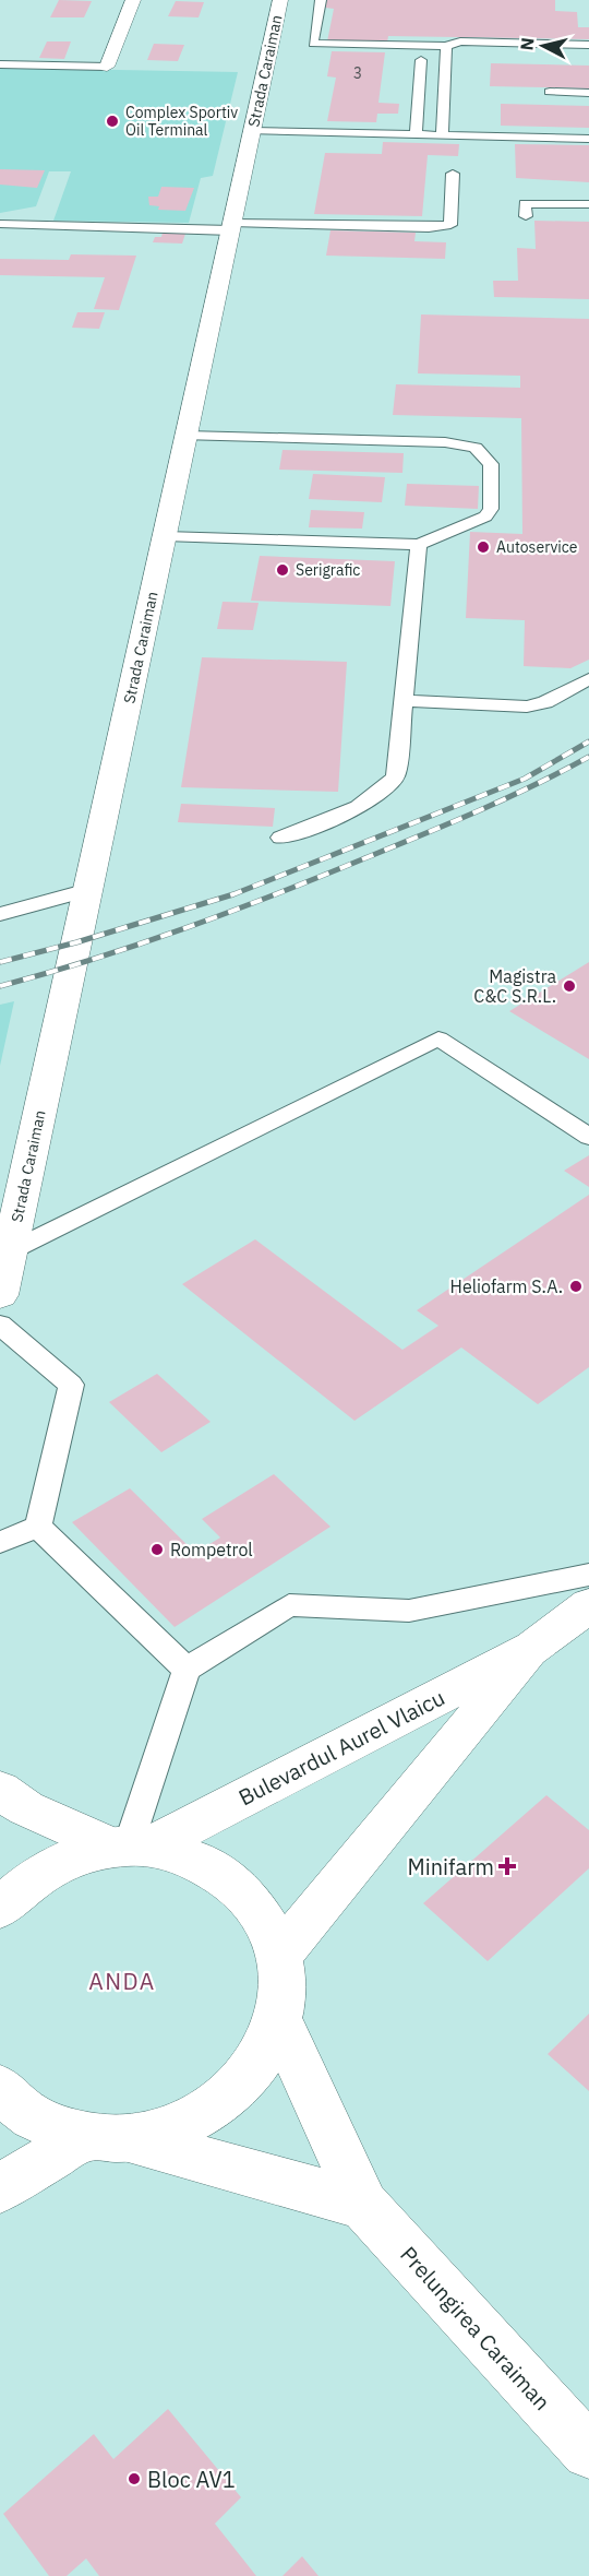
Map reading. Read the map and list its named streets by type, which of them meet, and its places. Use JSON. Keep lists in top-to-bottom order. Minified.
{"streets":{"street":["Strada Caraiman","Bulevardul Aurel Vlaicu","Prelungirea Caraiman"]},"districts":["ANDA"],"places":{"other":["Complex Sportiv Oil Terminal","Autoservice","Serigrafic","Magistra C&C S.R.L.","Heliofarm S.A.","Rompetrol","Bloc AV1"],"health":["Minifarm"]},"house_numbers":["3"],"north":"left"}
